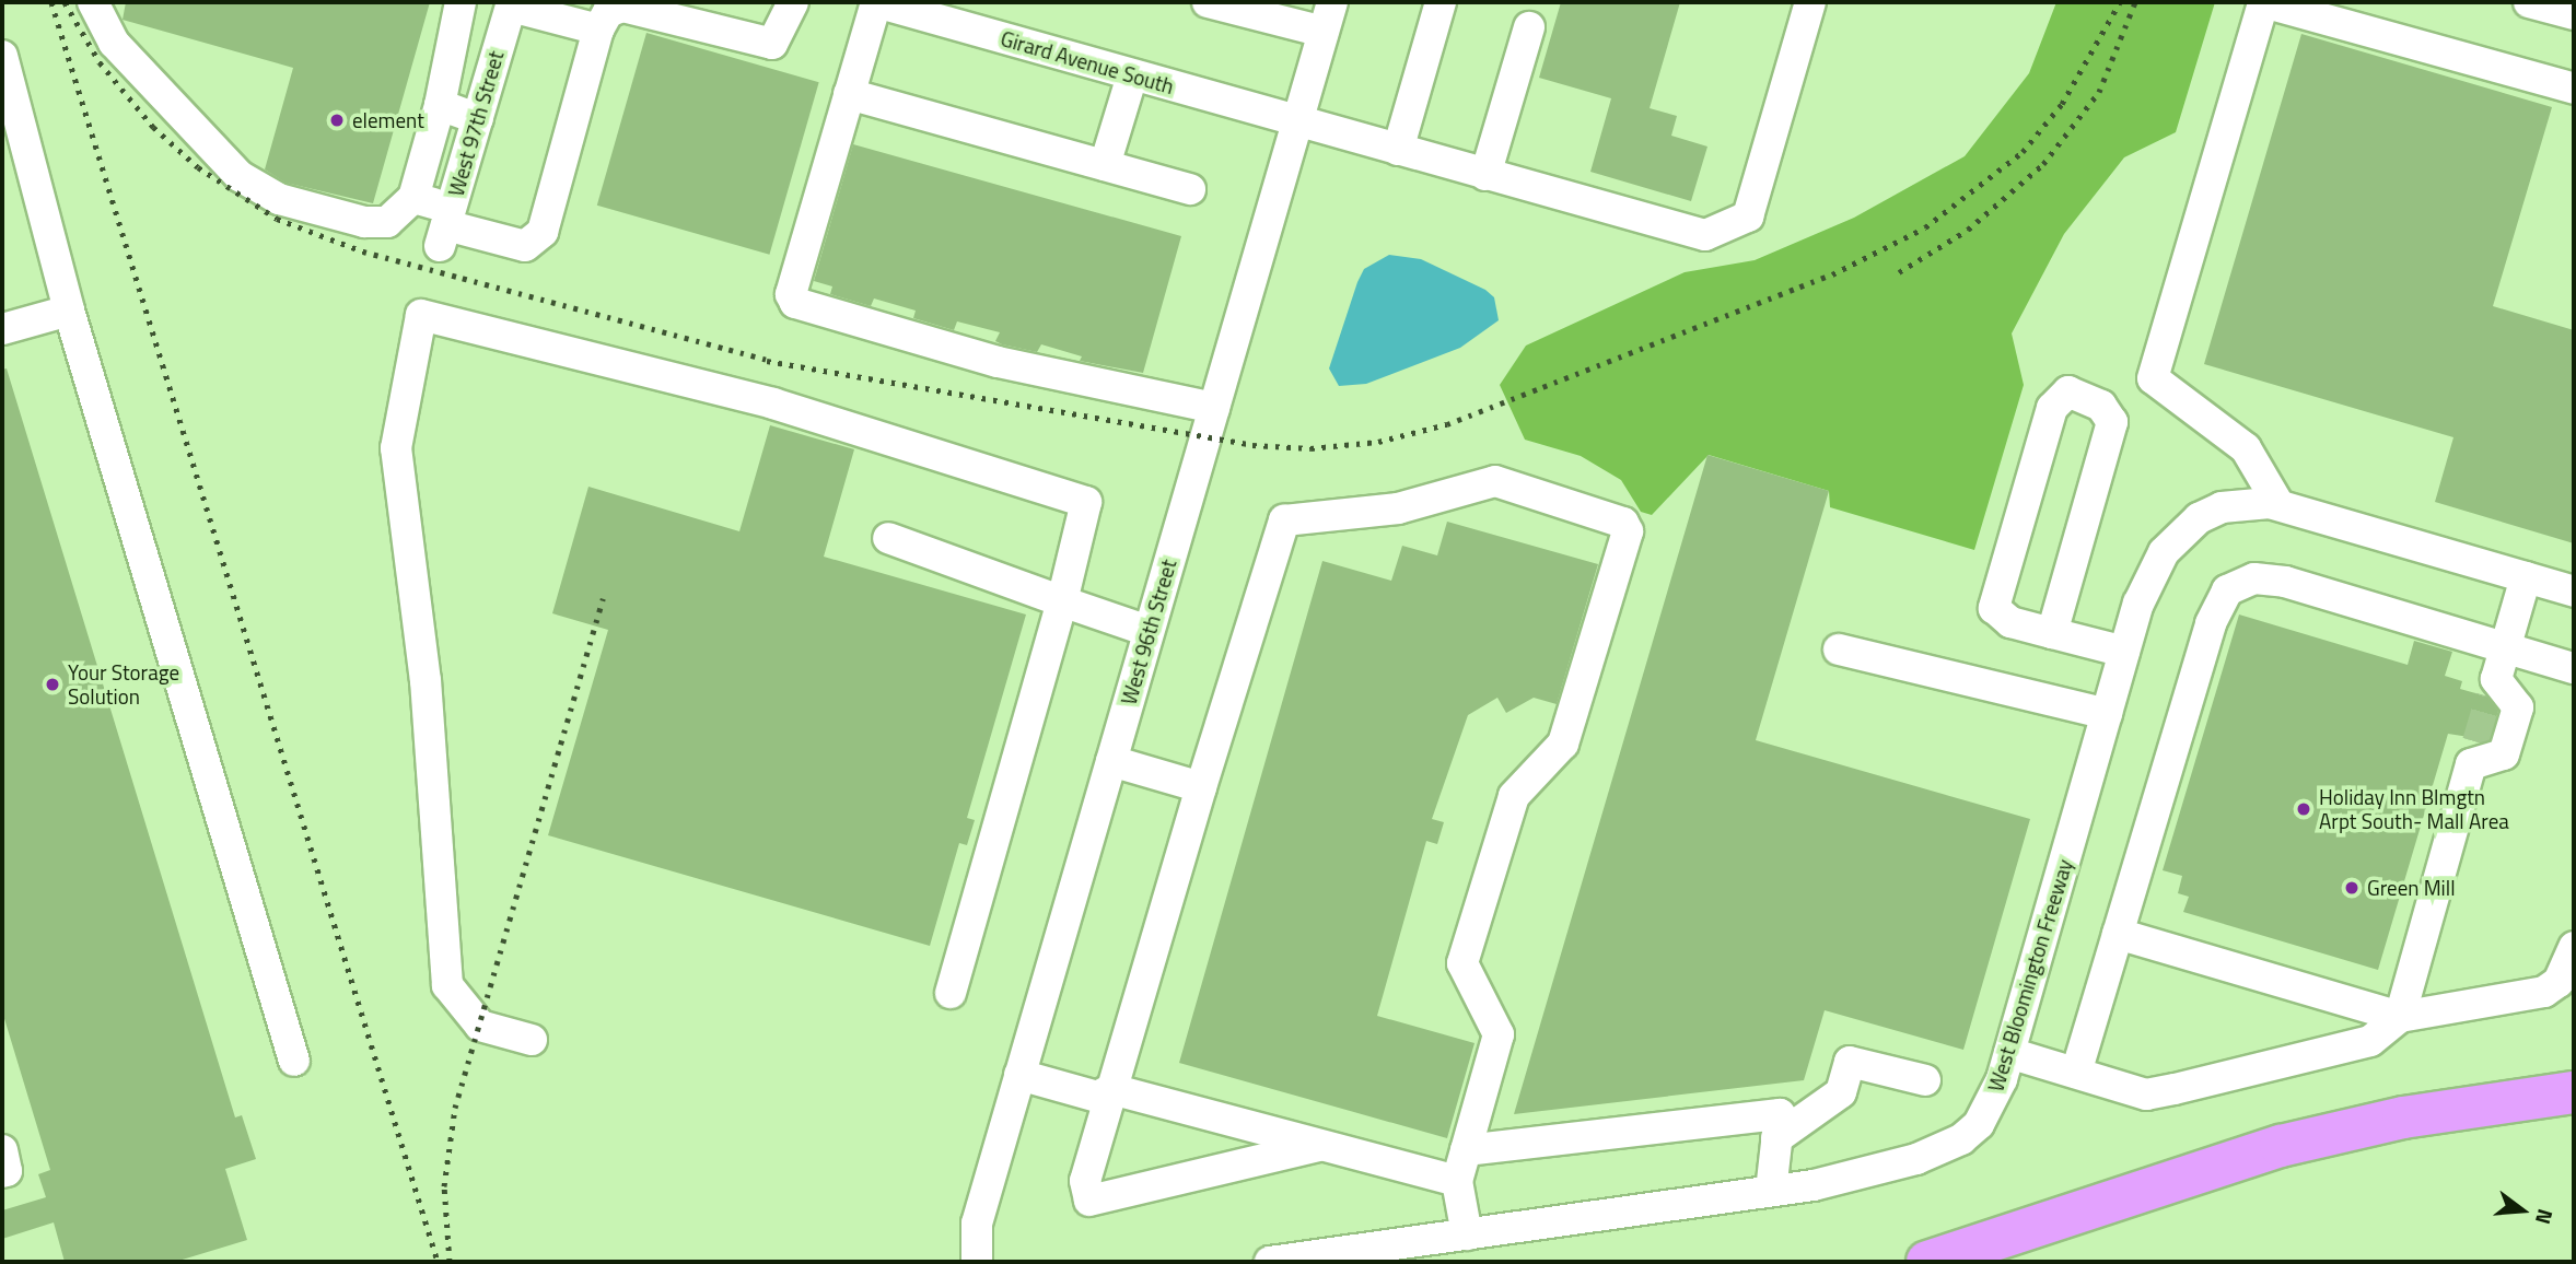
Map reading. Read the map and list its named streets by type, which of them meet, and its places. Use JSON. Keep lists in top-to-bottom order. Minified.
{"streets":{"street":["Girard Avenue South","West 97th Street","West 96th Street","West Bloomington Freeway"]},"crossings":[["Girard Avenue South","West 96th Street"]],"places":["element","Your Storage Solution","Holiday Inn Blmgtn Arpt South- Mall Area","Green Mill"],"north":"right"}
